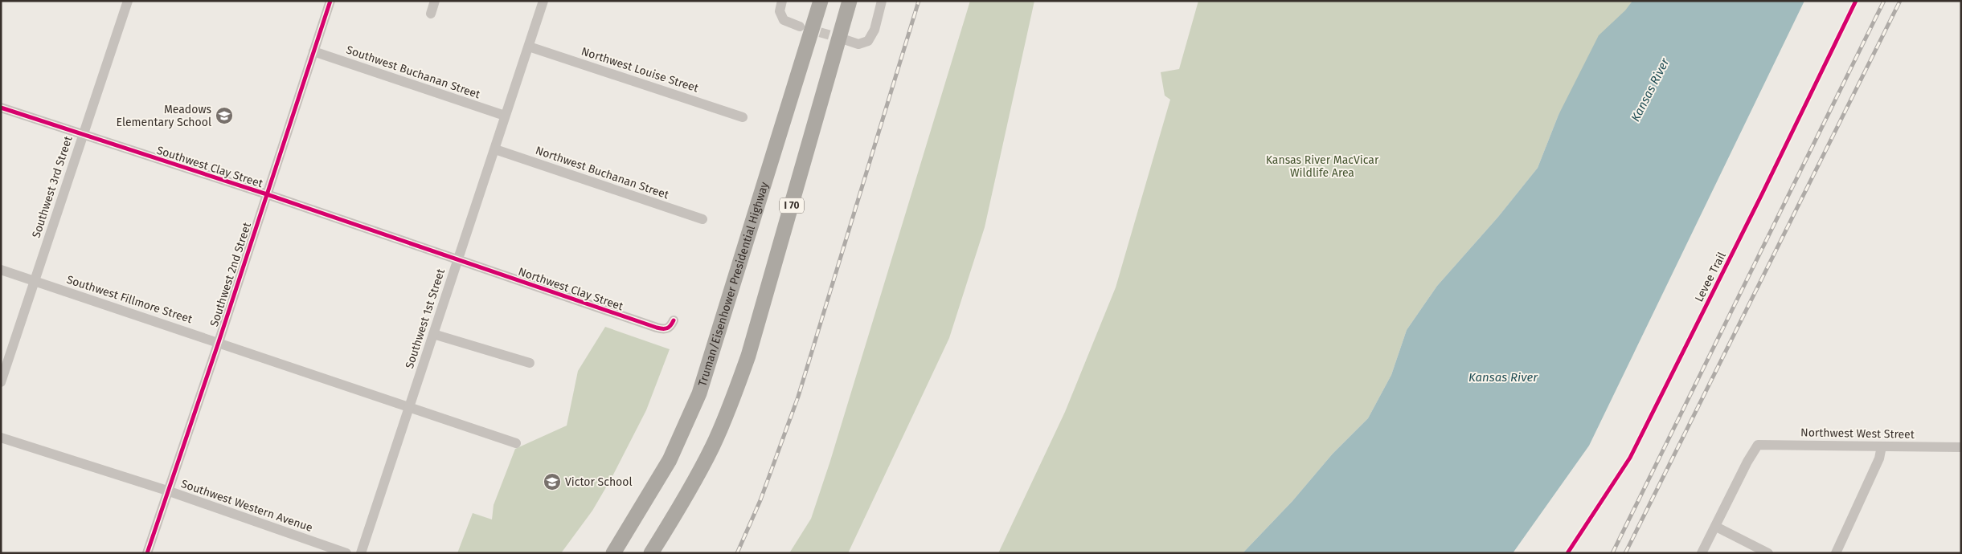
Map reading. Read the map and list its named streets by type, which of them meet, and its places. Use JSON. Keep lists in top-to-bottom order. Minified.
{"streets":{"highway":["I 70","Truman/Eisenhower Presidential Highway"],"street":["Northwest Louise Street","Southwest Buchanan Street","Southwest Clay Street","Northwest Buchanan Street","Southwest 3rd Street","Southwest 2nd Street","Northwest Clay Street","Southwest Fillmore Street","Southwest 1st Street","Northwest West Street","Southwest Western Avenue"],"cycle path":["Levee Trail"]},"crossings":[["Northwest Louise Street","Southwest 1st Street"],["Southwest Buchanan Street","Southwest 2nd Street"],["Southwest Buchanan Street","Southwest 1st Street"],["Southwest Clay Street","Southwest 3rd Street"],["Southwest Clay Street","Southwest 2nd Street"],["Southwest Clay Street","Northwest Clay Street"],["Southwest Clay Street","Southwest 1st Street"],["Northwest Buchanan Street","Southwest 1st Street"],["Southwest 3rd Street","Southwest Fillmore Street"],["Southwest 2nd Street","Southwest Fillmore Street"],["Southwest 2nd Street","Southwest Western Avenue"],["Northwest Clay Street","Southwest 1st Street"],["Southwest Fillmore Street","Southwest 1st Street"]],"water":["Kansas River"],"parks":["Kansas River MacVicar Wildlife Area"],"places":{"school or university":["Meadows Elementary School","Victor School"]}}
